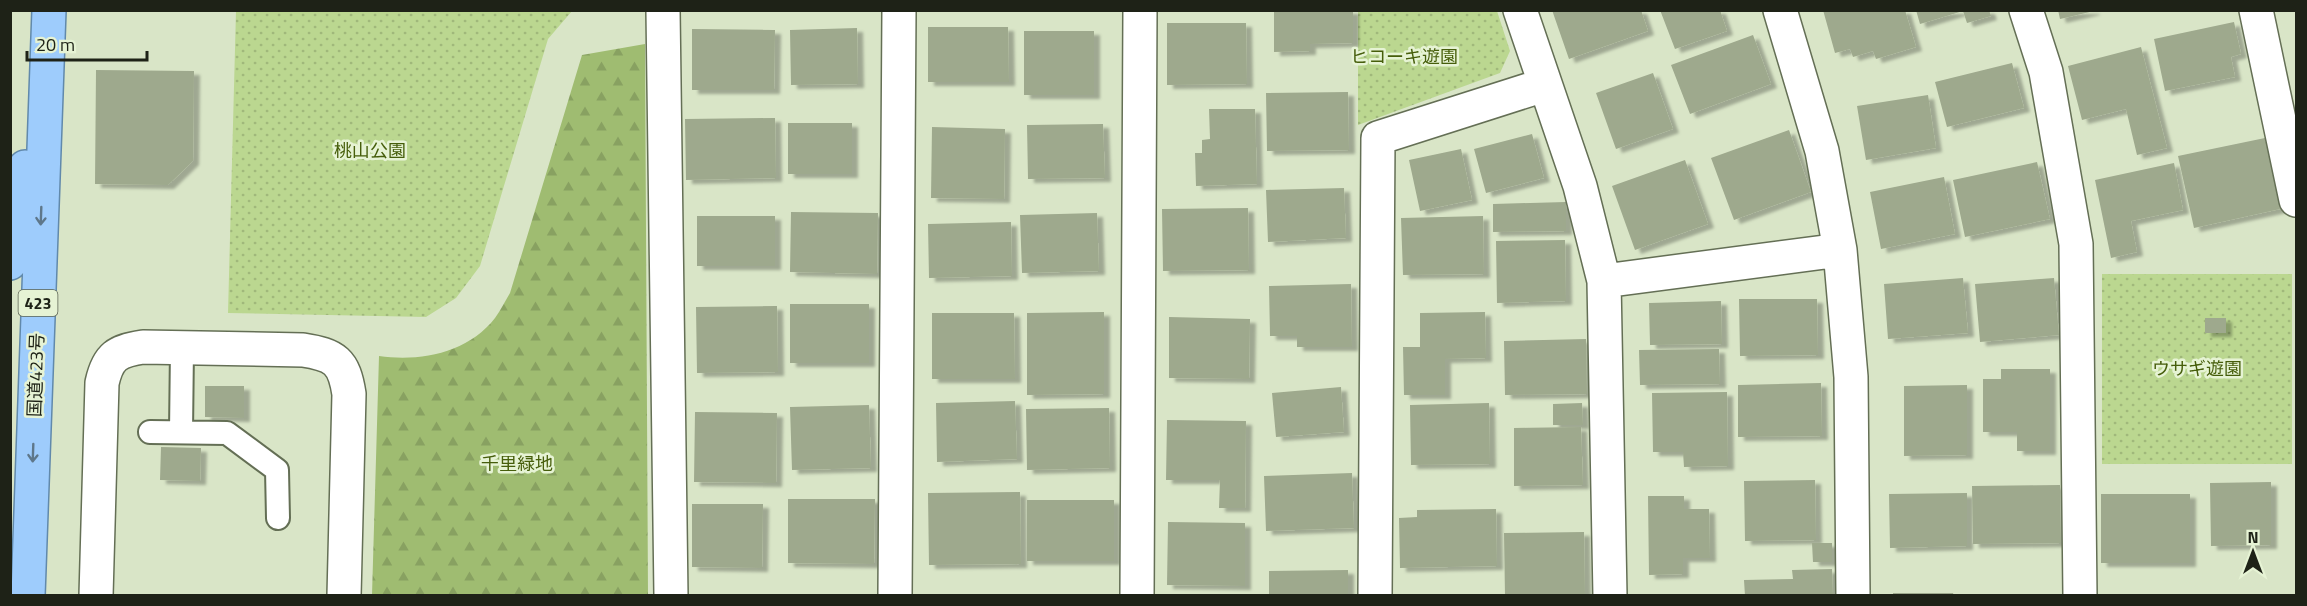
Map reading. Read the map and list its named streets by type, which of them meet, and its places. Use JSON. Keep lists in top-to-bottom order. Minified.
{"streets":{"highway":["423","国道423号"]},"parks":["ヒコーキ遊園","桃山公園","ウサギ遊園","千里緑地"],"scale_bar":"20 m","north":"top"}
